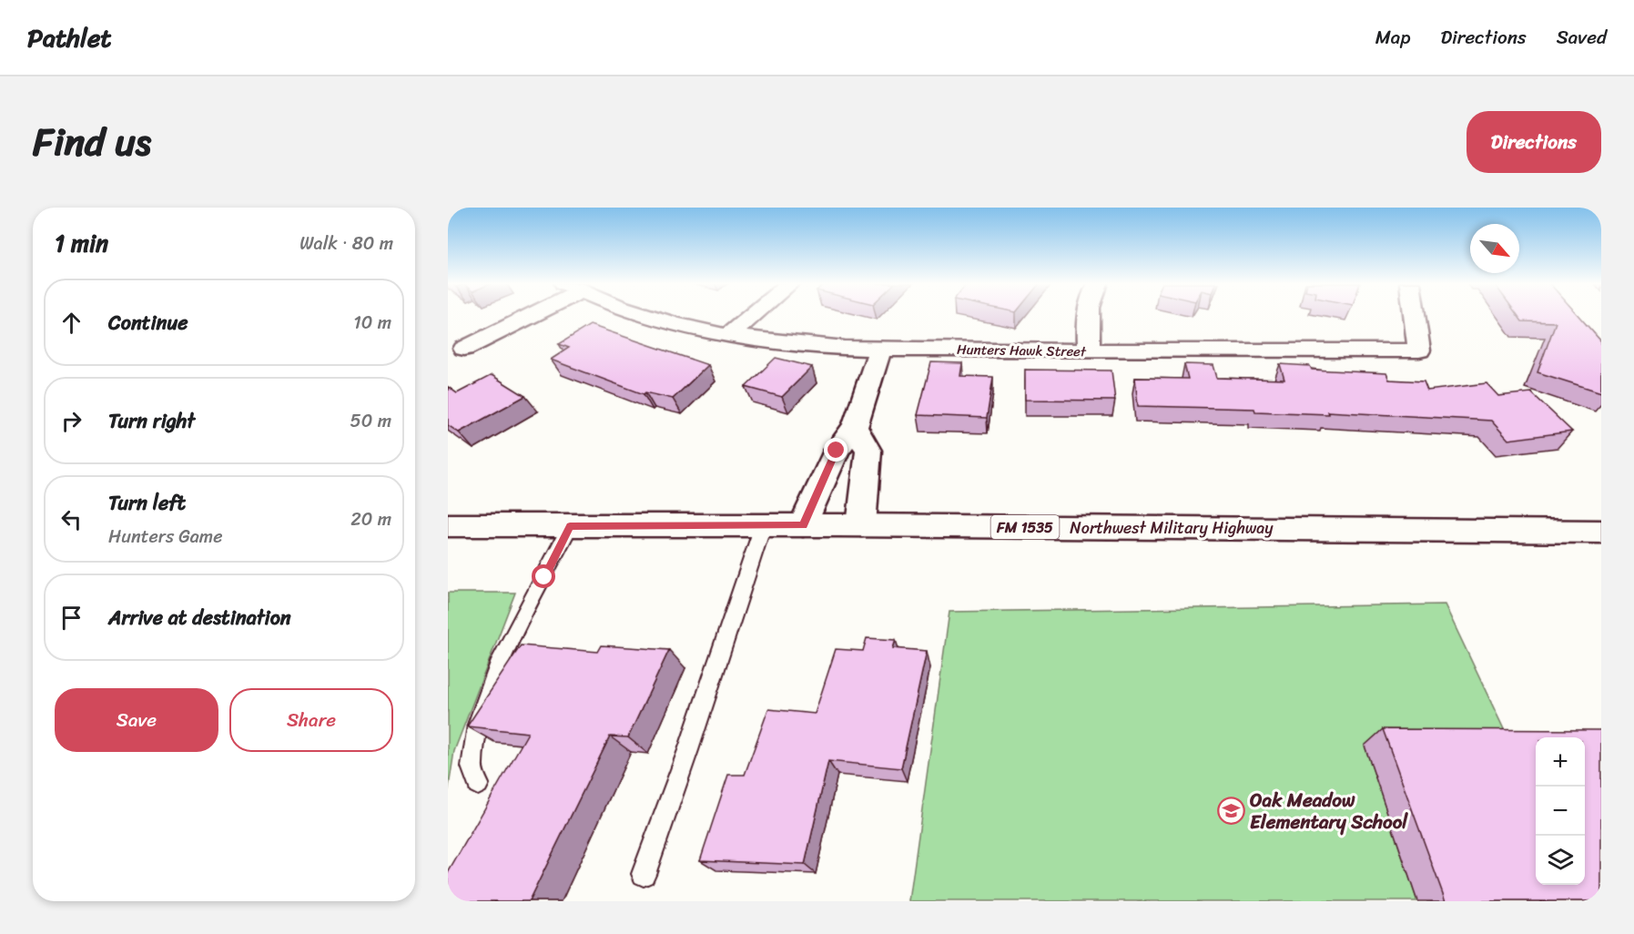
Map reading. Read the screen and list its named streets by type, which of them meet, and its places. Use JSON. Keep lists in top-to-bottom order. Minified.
{"streets":{"street":["Hunters Hawk Street","FM 1535","Northwest Military Highway"]},"places":{"school or university":["Oak Meadow Elementary School"]},"north":"bottom right","page":{"header":"Pathlet","nav":["Map","Directions","Saved"],"title":"Find us","buttons":["Directions",["Save","Share"]],"heading":["1 min","Walk · 80 m"],"list":[["Continue","10 m"],["Turn right","50 m"],["Turn left","Hunters Game","20 m"],"Arrive at destination"],"map_buttons":["+","−"]}}
